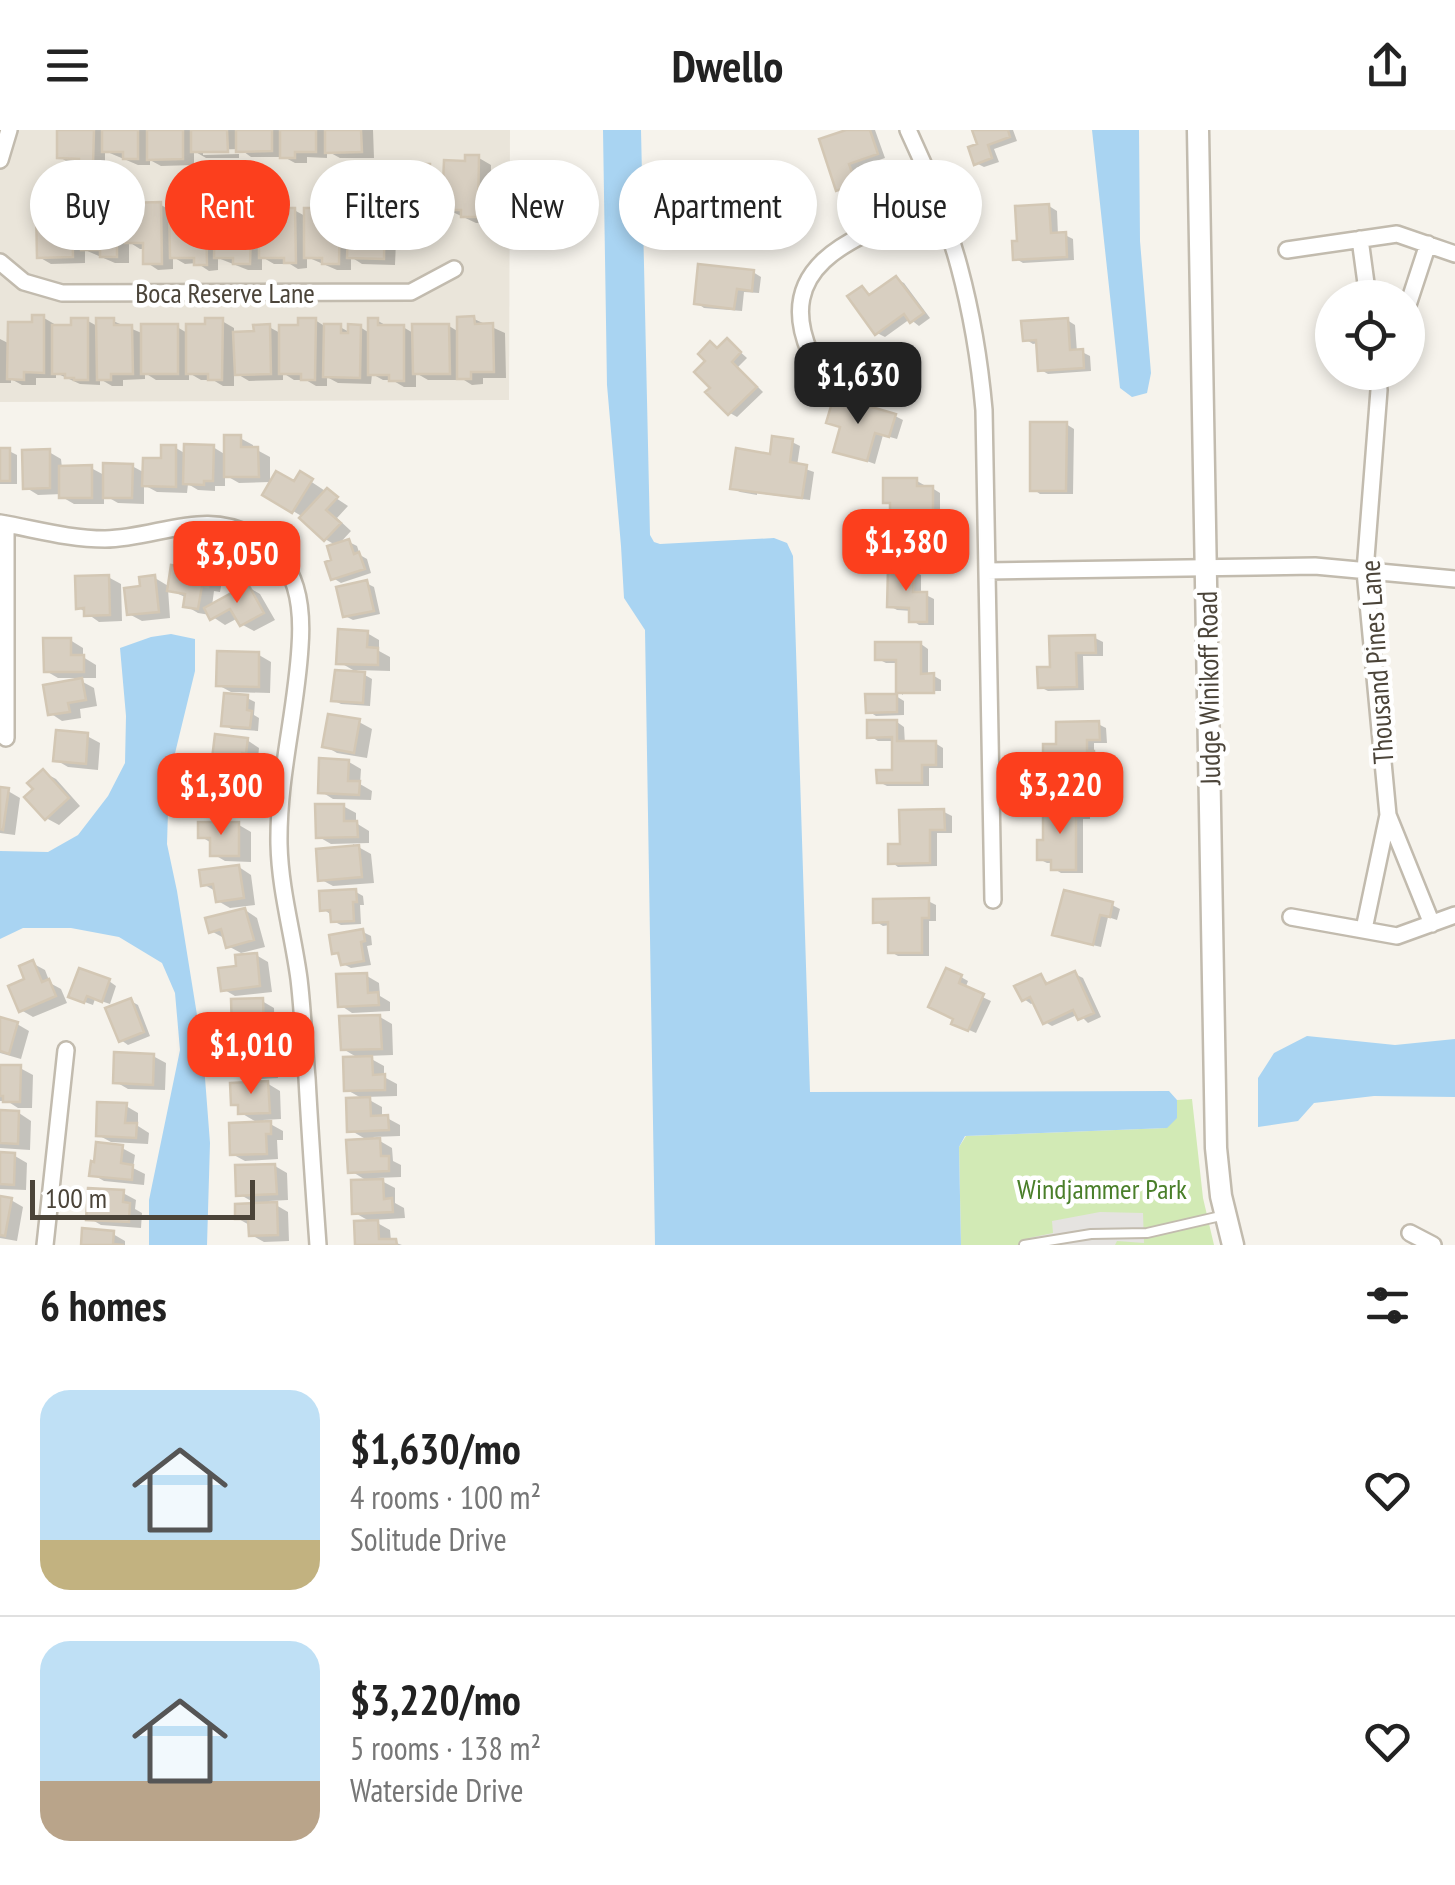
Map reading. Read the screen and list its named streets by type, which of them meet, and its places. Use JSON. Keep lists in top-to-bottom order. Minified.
{"streets":{"street":["Boca Reserve Lane","Thousand Pines Lane","Judge Winikoff Road"]},"parks":["Windjammer Park"],"scale_bar":"100 m","page":{"header":"Dwello","chip":["Buy","Rent","Filters","New","Apartment","House"],"price":["$1,630","$1,380","$3,050","$3,220","$1,300","$1,010"],"scale":"100 m","heading":"6 homes","list":[{"name":"$1,630/mo","note":"4 rooms · 100 m² · Solitude Drive"},{"name":"$3,220/mo","note":"5 rooms · 138 m² · Waterside Drive"}]}}
